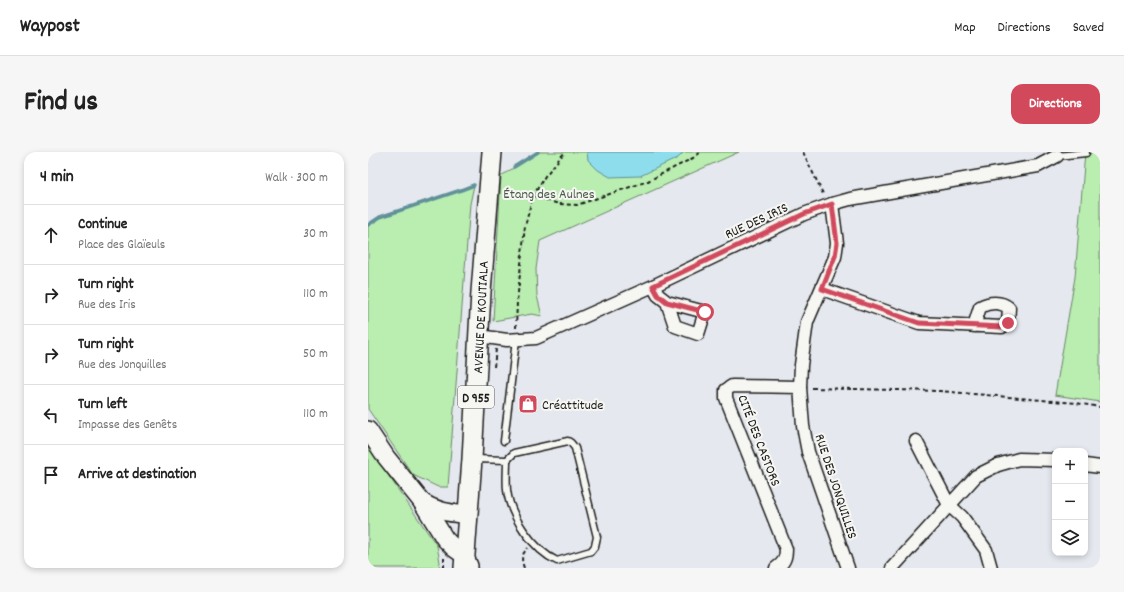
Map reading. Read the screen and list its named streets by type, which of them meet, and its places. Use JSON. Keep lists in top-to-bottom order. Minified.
{"streets":{"main road":["AVENUE DE KOUTIALA","D 955"],"street":["RUE DES IRIS","CITÉ DES CASTORS","RUE DES JONQUILLES"]},"crossings":[["RUE DES IRIS","AVENUE DE KOUTIALA"],["RUE DES IRIS","RUE DES JONQUILLES"],["CITÉ DES CASTORS","RUE DES JONQUILLES"]],"parks":["Étang des Aulnes"],"places":{"shop":["Créattitude"]},"page":{"header":"Waypost","nav":["Map","Directions","Saved"],"title":"Find us","buttons":"Directions","heading":["4 min","Walk · 300 m"],"list":[["Continue","Place des Glaïeuls","30 m"],["Turn right","Rue des Iris","110 m"],["Turn right","Rue des Jonquilles","50 m"],["Turn left","Impasse des Genêts","110 m"],"Arrive at destination"],"map_buttons":["+","−"]}}
